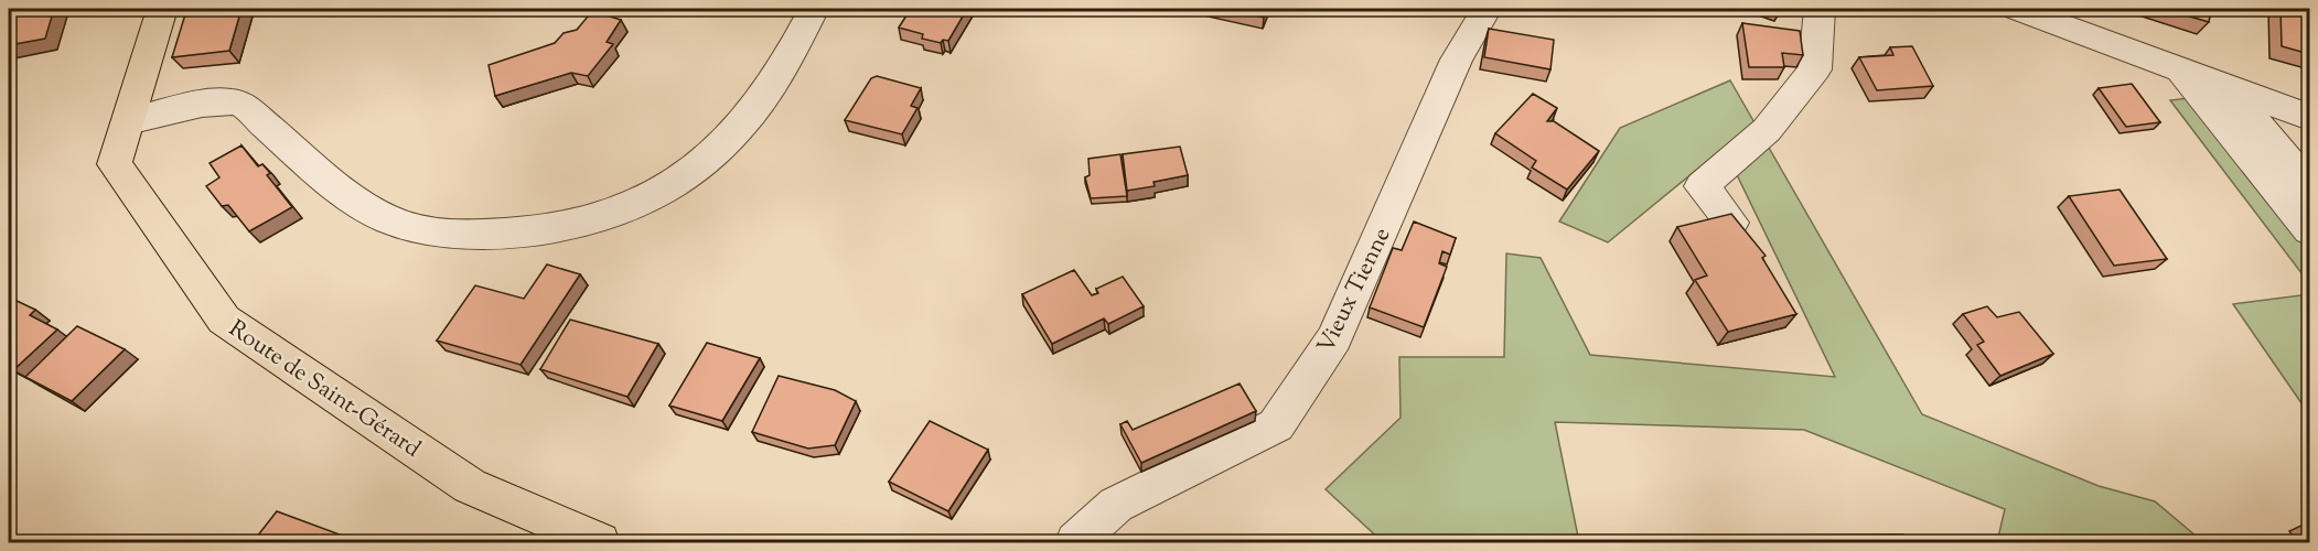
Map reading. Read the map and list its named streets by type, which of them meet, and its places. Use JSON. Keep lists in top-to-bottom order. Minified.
{"streets":{"main road":["Route de Saint-Gérard"],"street":["Vieux Tienne"]}}
